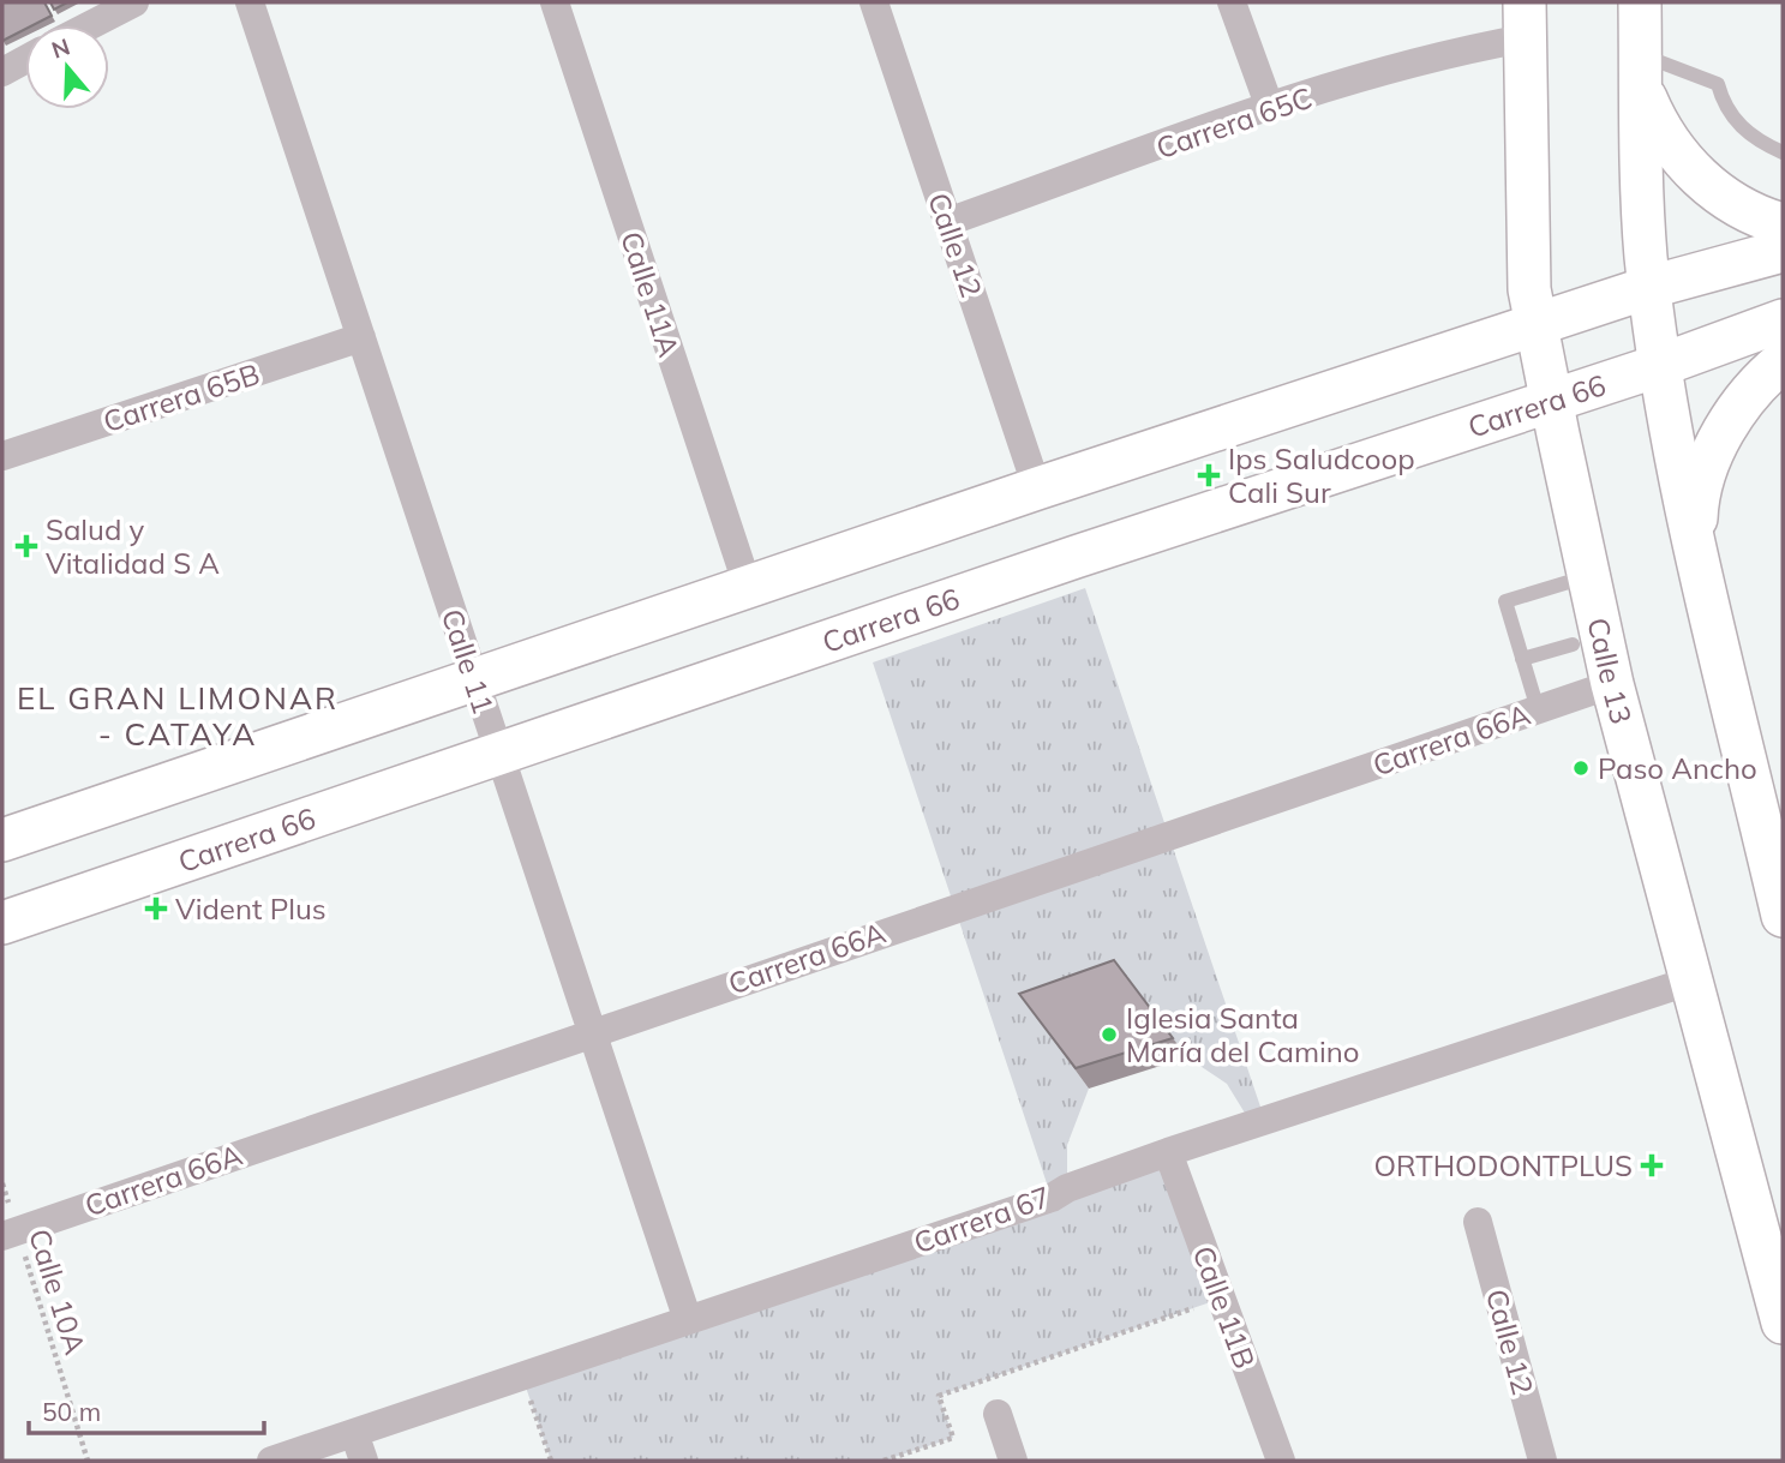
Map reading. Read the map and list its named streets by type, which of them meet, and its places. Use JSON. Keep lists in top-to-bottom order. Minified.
{"streets":{"main road":["Carrera 66","Calle 13"],"street":["Carrera 65C","Calle 12","Calle 11A","Carrera 65B","Calle 11","Carrera 66A","Carrera 67","Calle 11B"],"path":["Calle 10A"]},"crossings":[["Carrera 65C","Calle 12"],["Carrera 65C","Calle 13"],["Carrera 65B","Calle 11"],["Carrera 66","Calle 11"],["Carrera 66","Calle 13"],["Calle 11","Carrera 66A"],["Calle 11","Carrera 67"],["Calle 13","Carrera 66A"],["Calle 13","Carrera 67"],["Carrera 66A","Calle 10A"],["Carrera 67","Calle 11B"]],"districts":["EL GRAN LIMONAR - CATAYA"],"places":{"health":["Ips Saludcoop Cali Sur","Salud y Vitalidad S A","Vident Plus","ORTHODONTPLUS"],"other":["Paso Ancho","Iglesia Santa María del Camino"]},"scale_bar":"50 m","north":"top"}
